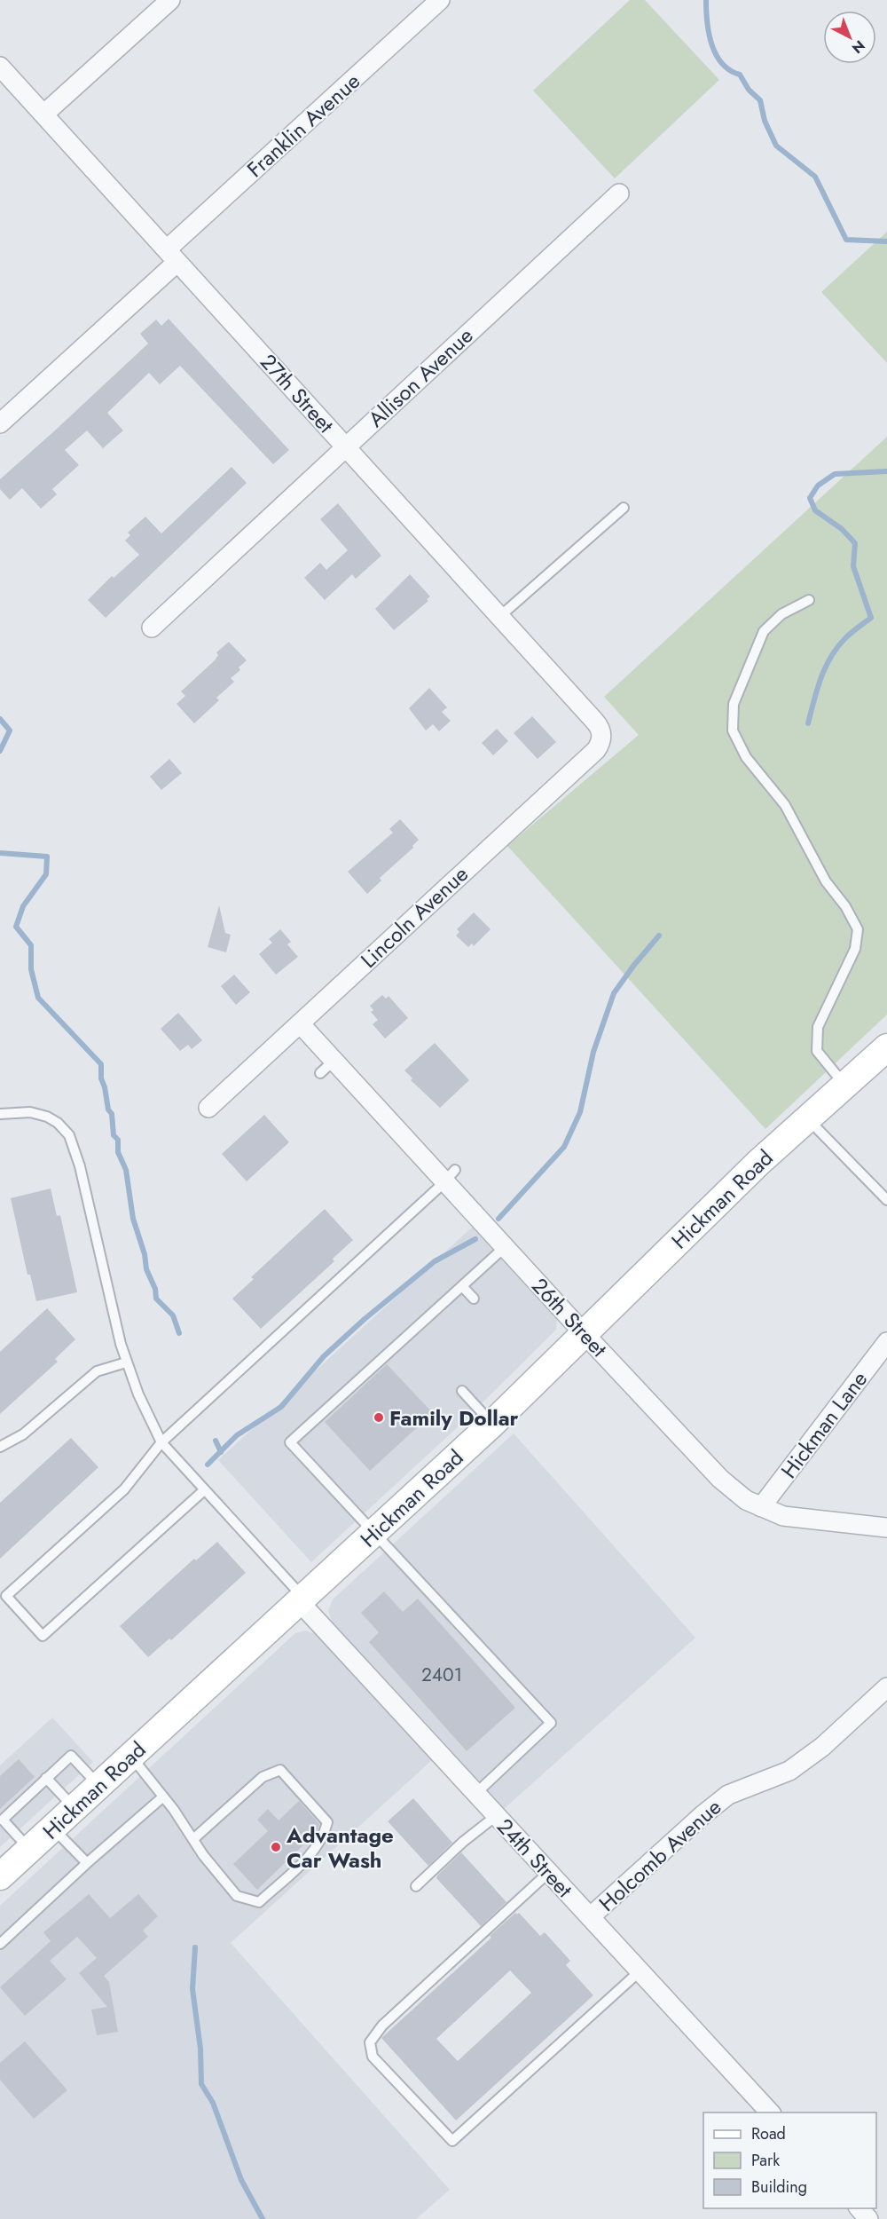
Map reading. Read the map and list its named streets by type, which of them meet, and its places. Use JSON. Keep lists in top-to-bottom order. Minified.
{"streets":{"main road":["Hickman Road"],"street":["Franklin Avenue","Allison Avenue","27th Street","Lincoln Avenue","26th Street","Hickman Lane","Holcomb Avenue","24th Street"]},"crossings":[["Franklin Avenue","27th Street"],["Allison Avenue","27th Street"],["27th Street","Lincoln Avenue"],["Lincoln Avenue","26th Street"],["Hickman Road","26th Street"],["Hickman Road","24th Street"],["26th Street","Hickman Lane"],["Holcomb Avenue","24th Street"]],"places":["Family Dollar","Advantage Car Wash"],"house_numbers":["2401"],"legend":["Road","Park","Building"],"north":"bottom right"}
